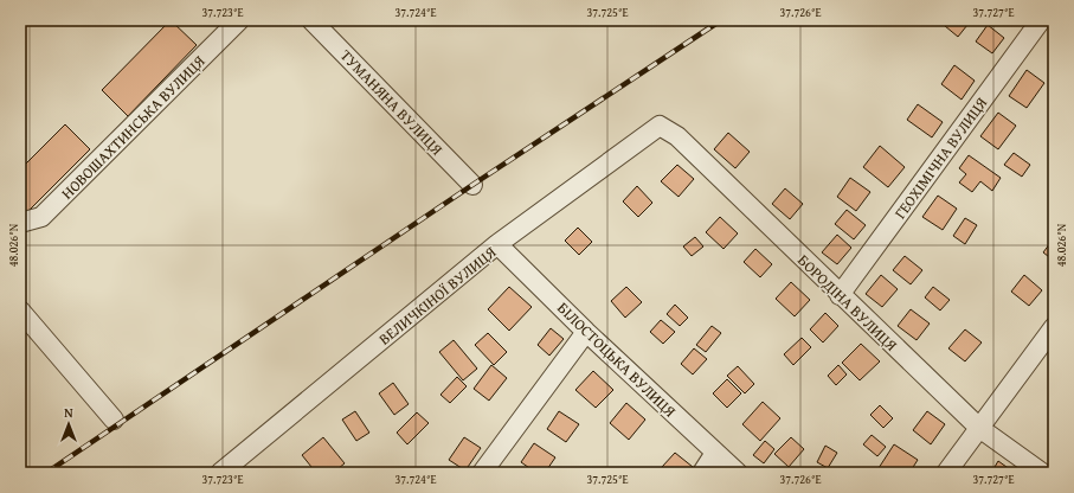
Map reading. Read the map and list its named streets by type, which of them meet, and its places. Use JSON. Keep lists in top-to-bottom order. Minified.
{"streets":{"street":["ТУМАНЯНА ВУЛИЦЯ","НОВОШАХТИНСЬКА ВУЛИЦЯ","ГЕОХІМІЧНА ВУЛИЦЯ","ВЕЛИЧКІНОЇ ВУЛИЦЯ","БОРОДІНА ВУЛИЦЯ","БІЛОСТОЦЬКА ВУЛИЦЯ"]},"crossings":[["ГЕОХІМІЧНА ВУЛИЦЯ","БОРОДІНА ВУЛИЦЯ"],["ВЕЛИЧКІНОЇ ВУЛИЦЯ","БОРОДІНА ВУЛИЦЯ"],["ВЕЛИЧКІНОЇ ВУЛИЦЯ","БІЛОСТОЦЬКА ВУЛИЦЯ"]],"north":"top","coordinates":["37.723°E","37.724°E","37.725°E","37.726°E","37.727°E","48.026°N"]}
